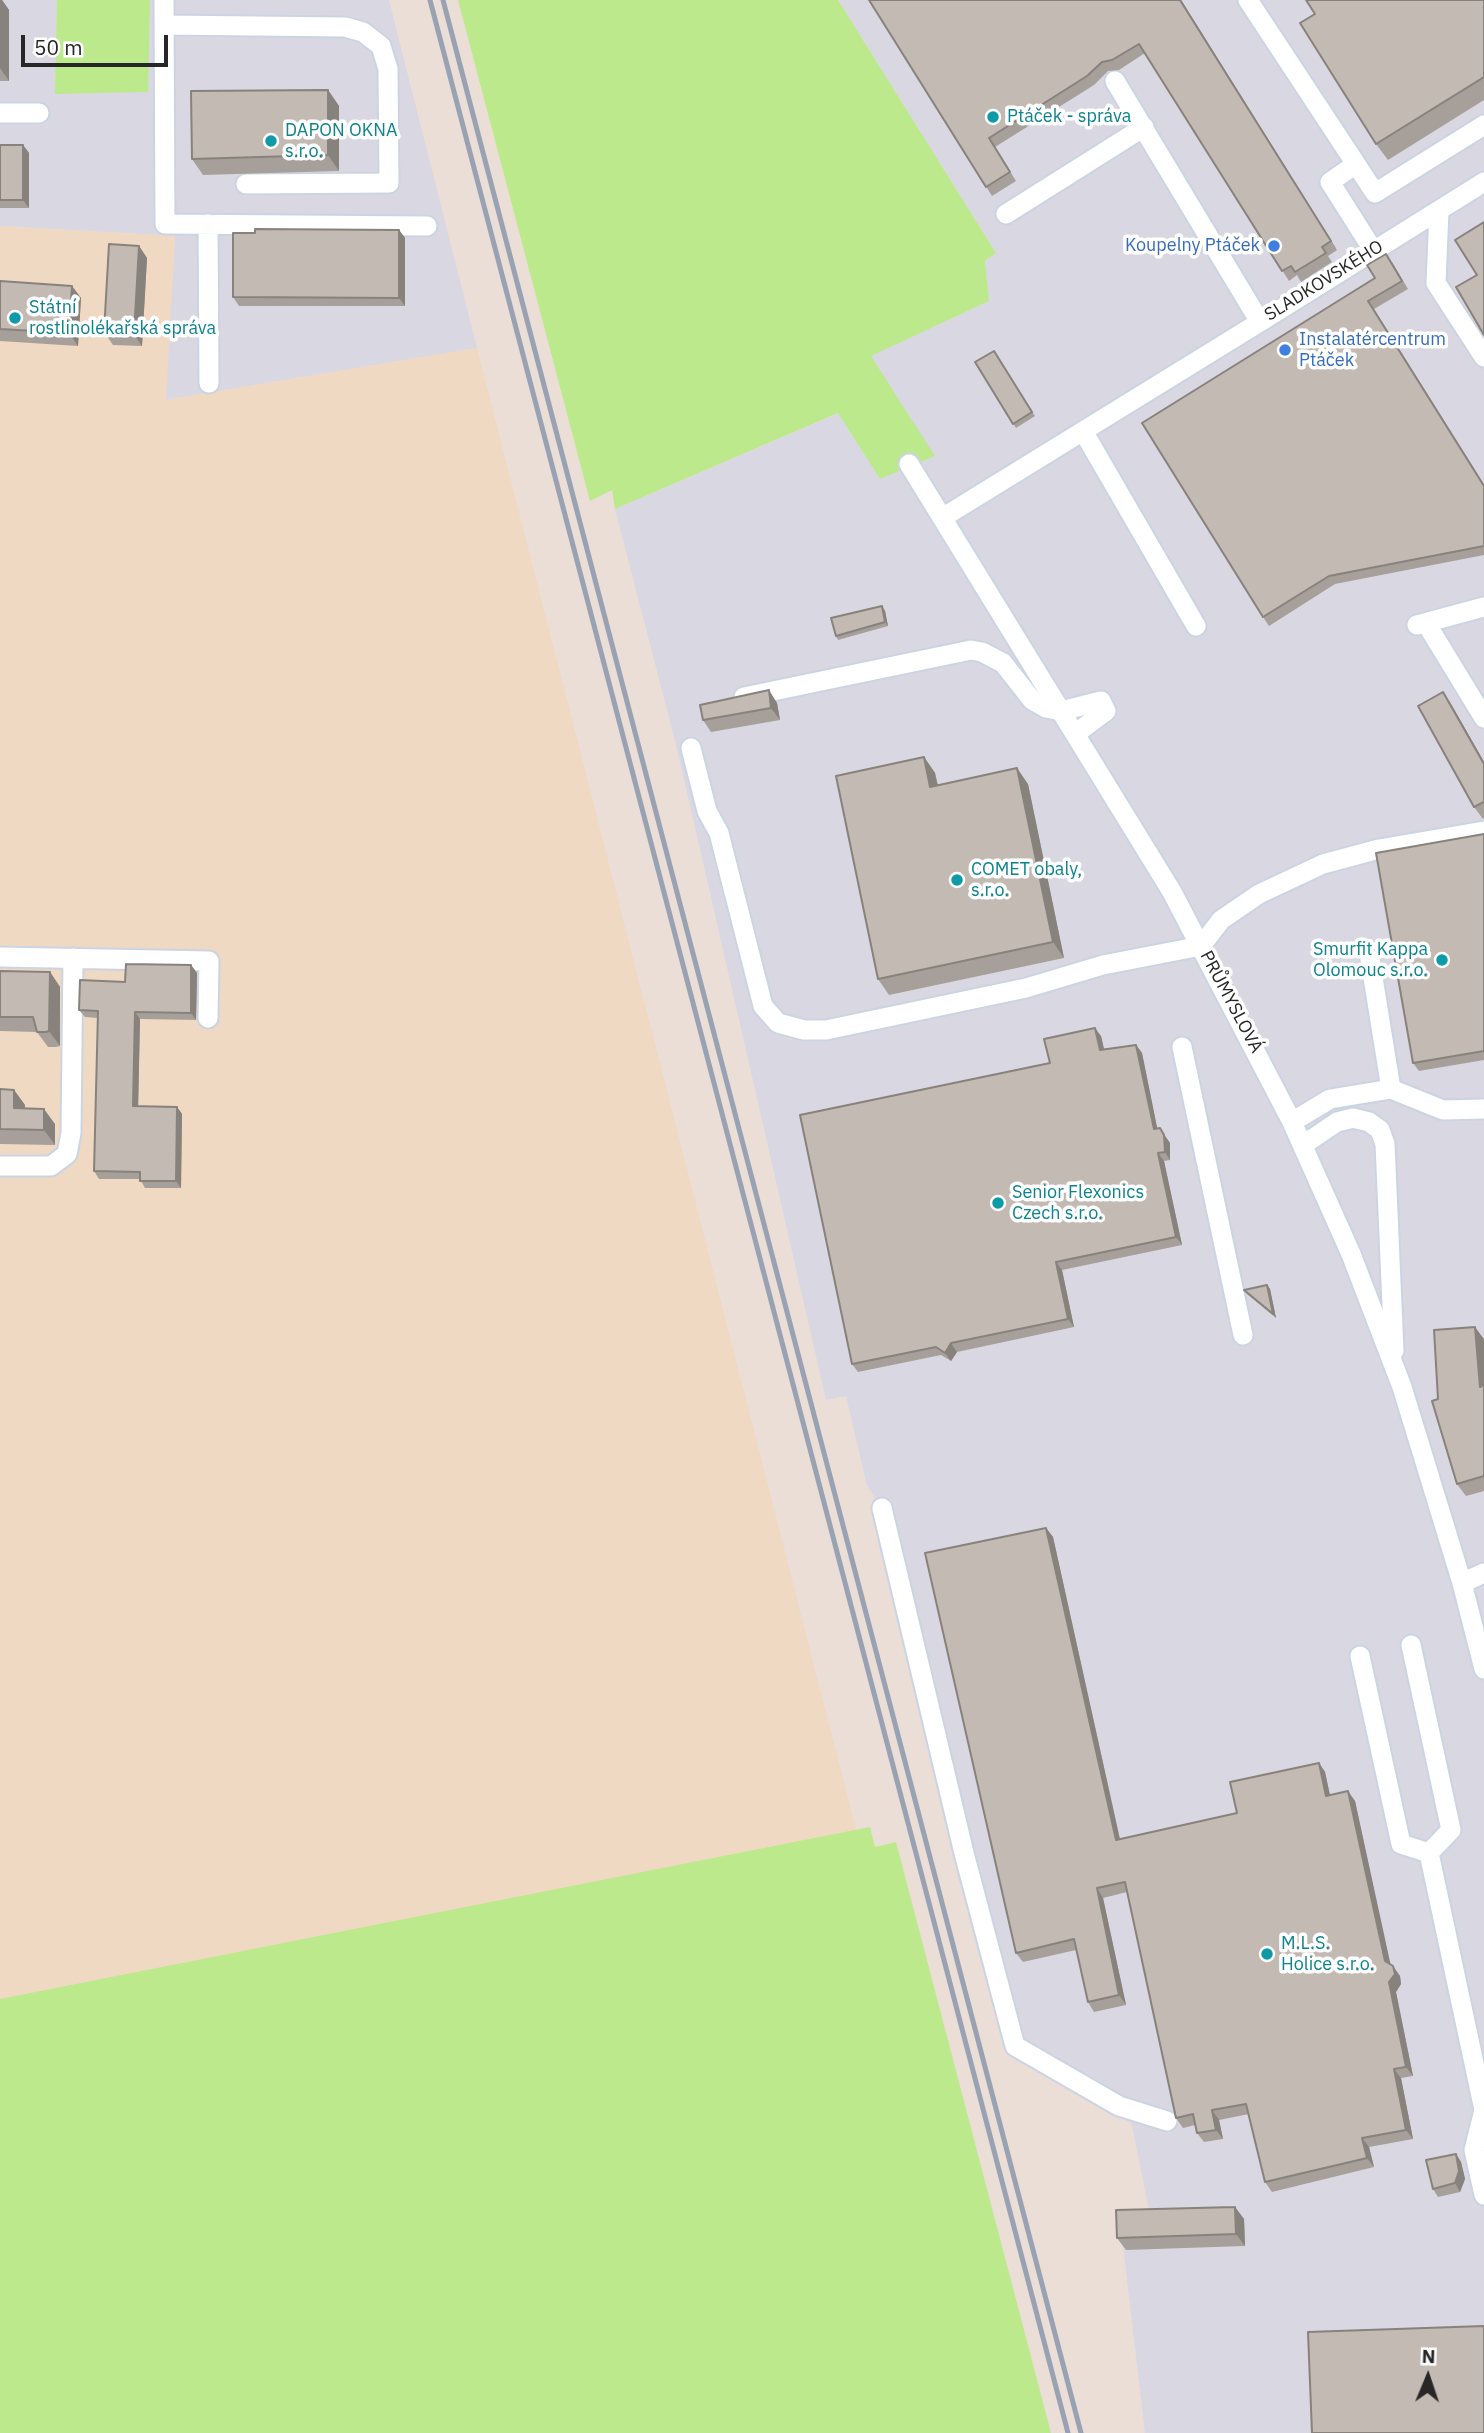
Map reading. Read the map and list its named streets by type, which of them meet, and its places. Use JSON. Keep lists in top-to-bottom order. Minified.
{"streets":{"street":["SLADKOVSKÉHO","PRŮMYSLOVÁ"]},"places":["Ptáček - správa","DAPON OKNA s.r.o.","Koupelny Ptáček","Státní rostlinolékařská správa","Instalatércentrum Ptáček","COMET obaly, s.r.o.","Smurfit Kappa Olomouc s.r.o.","Senior Flexonics Czech s.r.o.","M.L.S. Holice s.r.o."],"scale_bar":"50 m","north":"top"}
